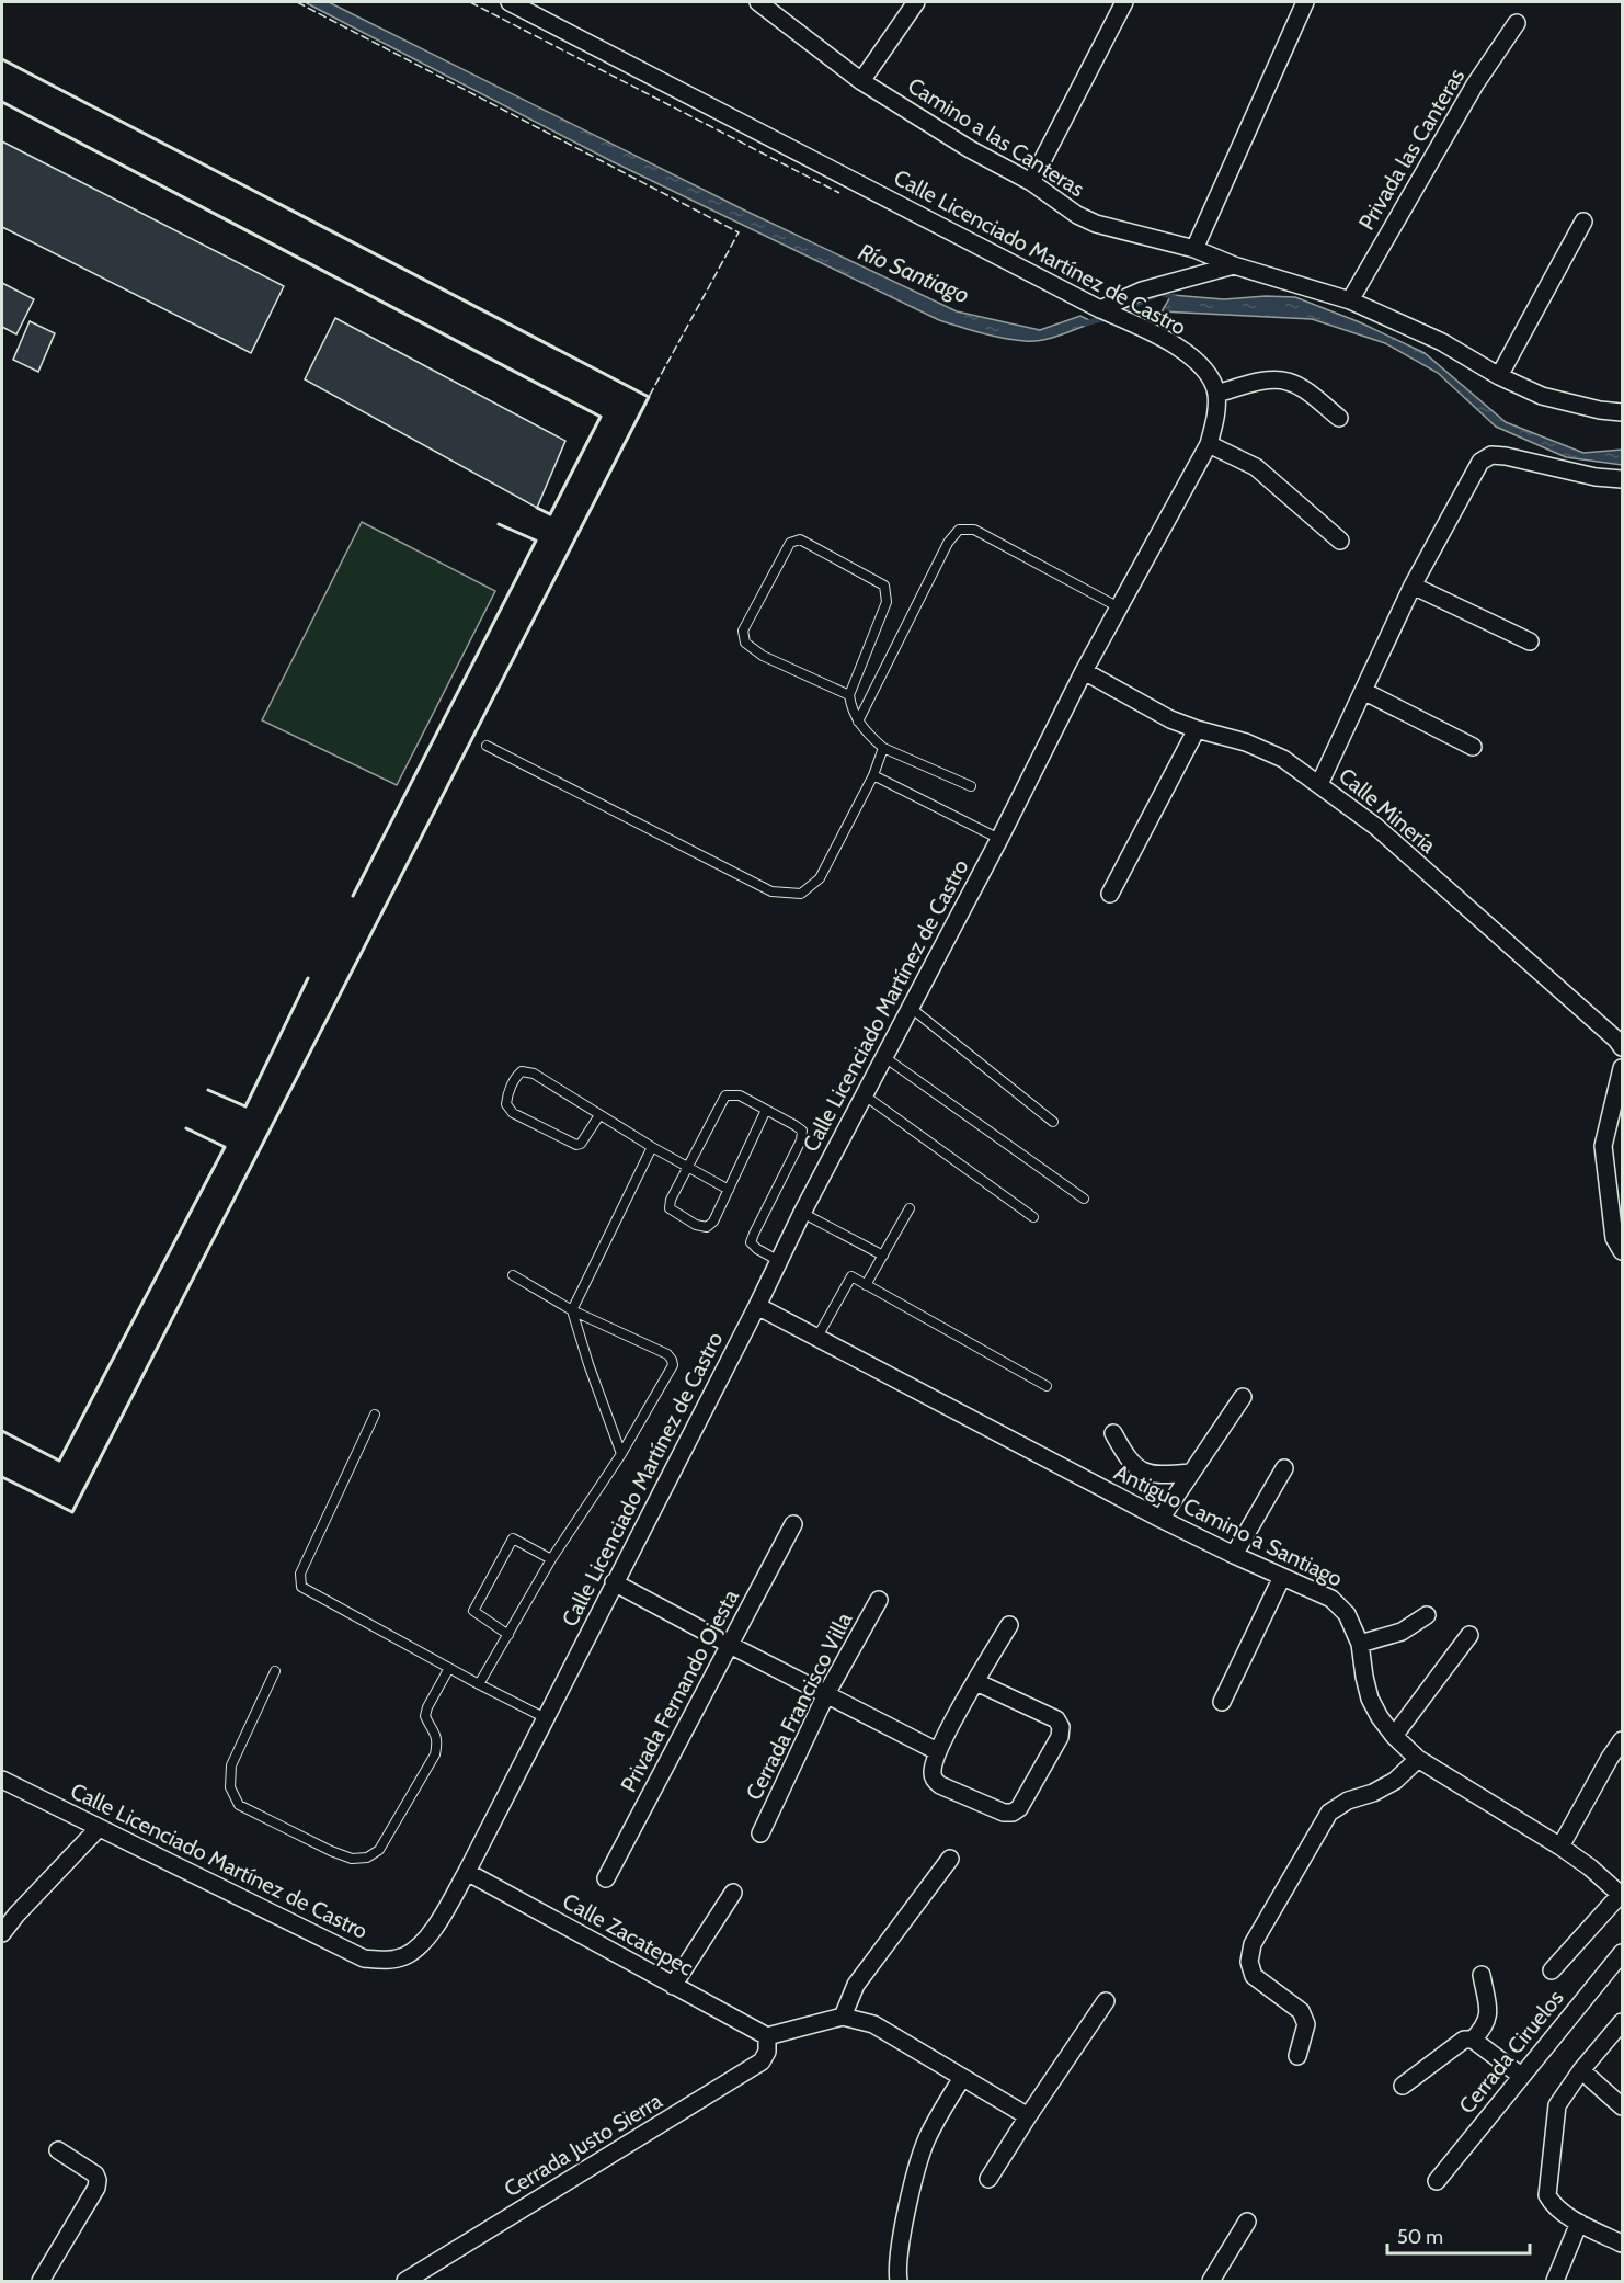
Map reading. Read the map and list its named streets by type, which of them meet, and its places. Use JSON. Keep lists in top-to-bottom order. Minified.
{"streets":{"street":["Camino a las Canteras","Privada las Canteras","Calle Licenciado Martínez de Castro","Calle Minería","Antiguo Camino a Santiago","Privada Fernando Ojesta","Cerrada Francisco Villa","Calle Zacatepec","Cerrada Ciruelos","Cerrada Justo Sierra"]},"crossings":[["Camino a las Canteras","Privada las Canteras"],["Calle Licenciado Martínez de Castro","Calle Minería"],["Calle Licenciado Martínez de Castro","Antiguo Camino a Santiago"],["Calle Licenciado Martínez de Castro","Calle Zacatepec"],["Calle Zacatepec","Cerrada Justo Sierra"]],"water":["Río Santiago"],"scale_bar":"50 m"}
